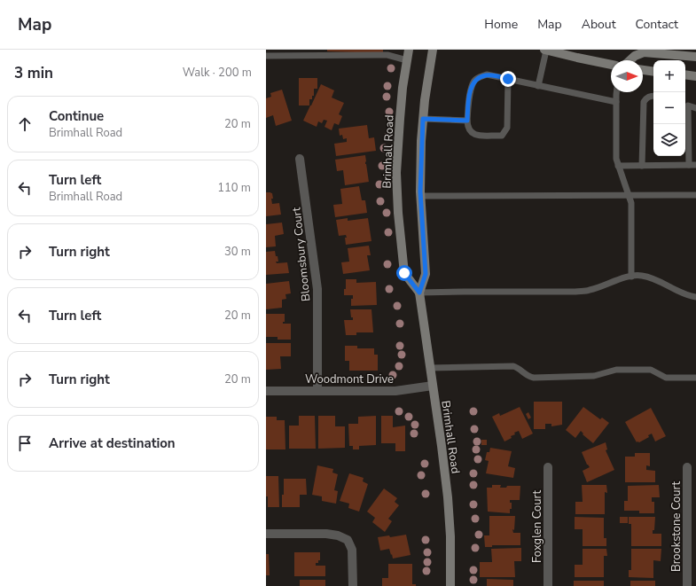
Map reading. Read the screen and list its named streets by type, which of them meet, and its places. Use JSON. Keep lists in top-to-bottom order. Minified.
{"streets":{"street":["Brimhall Road","Bloomsbury Court","Woodmont Drive","Foxglen Court","Brookstone Court"]},"crossings":[["Brimhall Road","Woodmont Drive"],["Bloomsbury Court","Woodmont Drive"]],"north":"right","page":{"header":"Map","nav":["Home","Map","About","Contact"],"heading":["3 min","Walk · 200 m"],"map_buttons":["+","−"],"list":[["Continue","Brimhall Road","20 m"],["Turn left","Brimhall Road","110 m"],["Turn right","30 m"],["Turn left","20 m"],["Turn right","20 m"],"Arrive at destination"]}}
